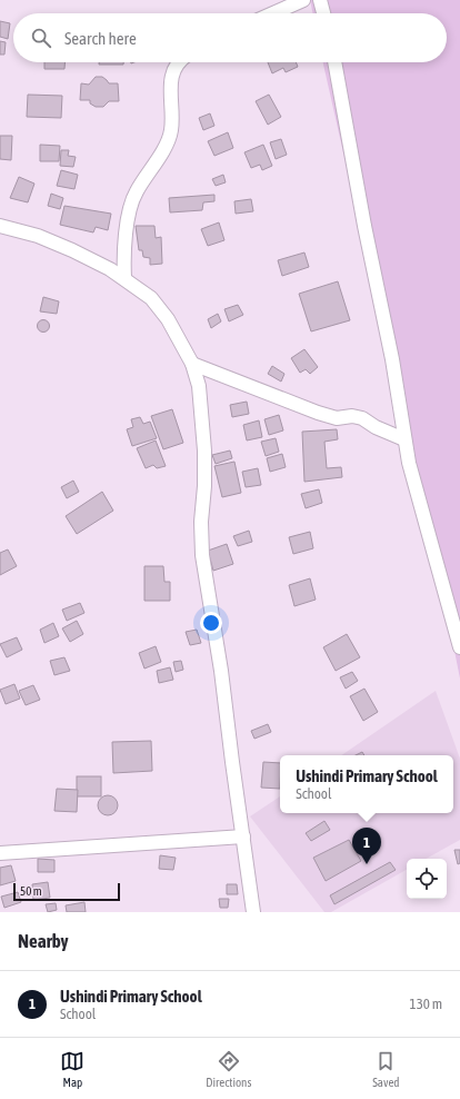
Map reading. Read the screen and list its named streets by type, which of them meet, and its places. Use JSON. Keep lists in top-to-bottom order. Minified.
{"scale_bar":"50 m","page":{"search":"Search here","popup":["Ushindi Primary School","School"],"pins":"1","scale":"50 m","heading":"Nearby","list":[{"mark":"1","name":"Ushindi Primary School","note":"School","value":"130 m"}],"nav":["Map","Directions","Saved"]}}
